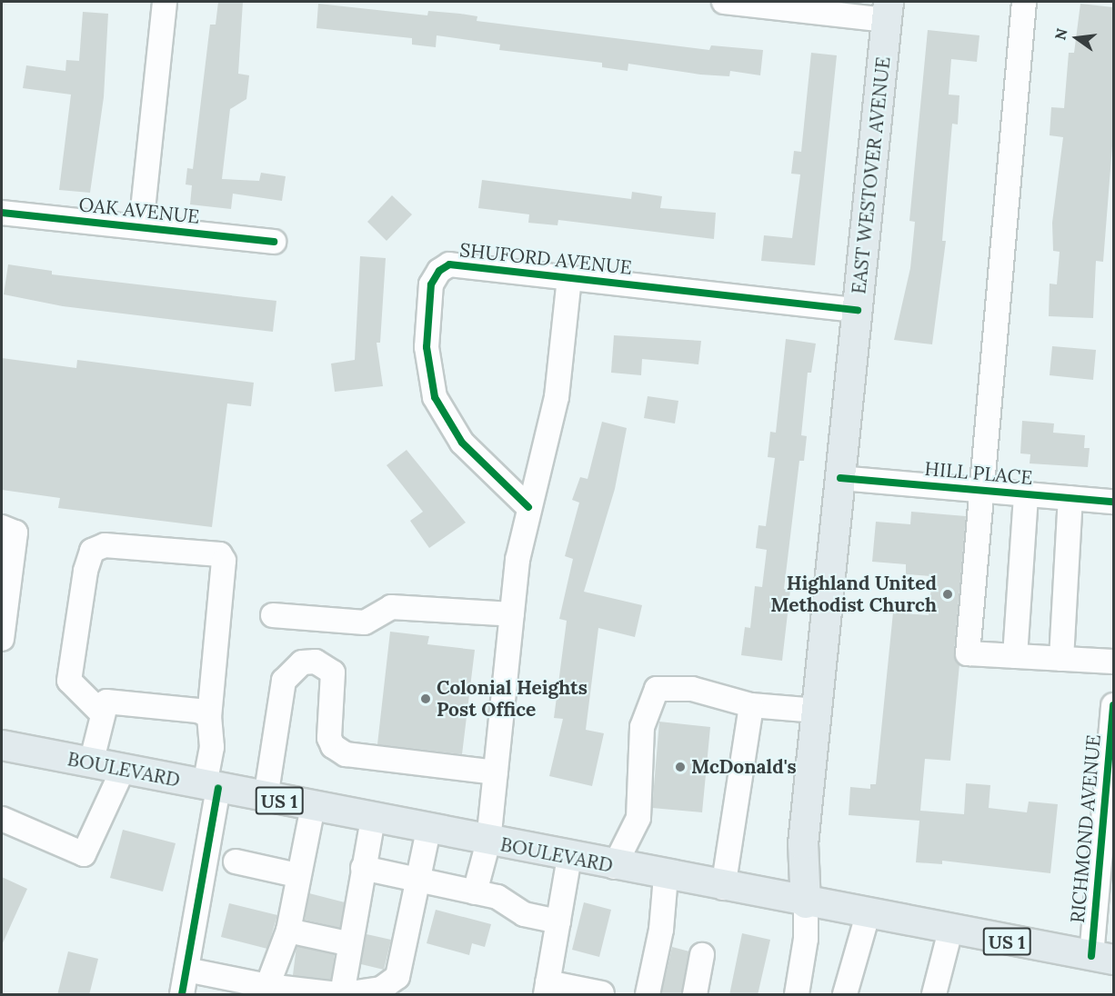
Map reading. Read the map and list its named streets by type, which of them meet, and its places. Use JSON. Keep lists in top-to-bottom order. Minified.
{"streets":{"main road":["EAST WESTOVER AVENUE","BOULEVARD","US 1"],"street":["OAK AVENUE","SHUFORD AVENUE","HILL PLACE","RICHMOND AVENUE"]},"crossings":[["EAST WESTOVER AVENUE","SHUFORD AVENUE"],["EAST WESTOVER AVENUE","HILL PLACE"],["EAST WESTOVER AVENUE","BOULEVARD"],["SHUFORD AVENUE","BOULEVARD"],["BOULEVARD","RICHMOND AVENUE"]],"places":["Highland United Methodist Church","Colonial Heights Post Office","McDonald's"],"north":"left"}
